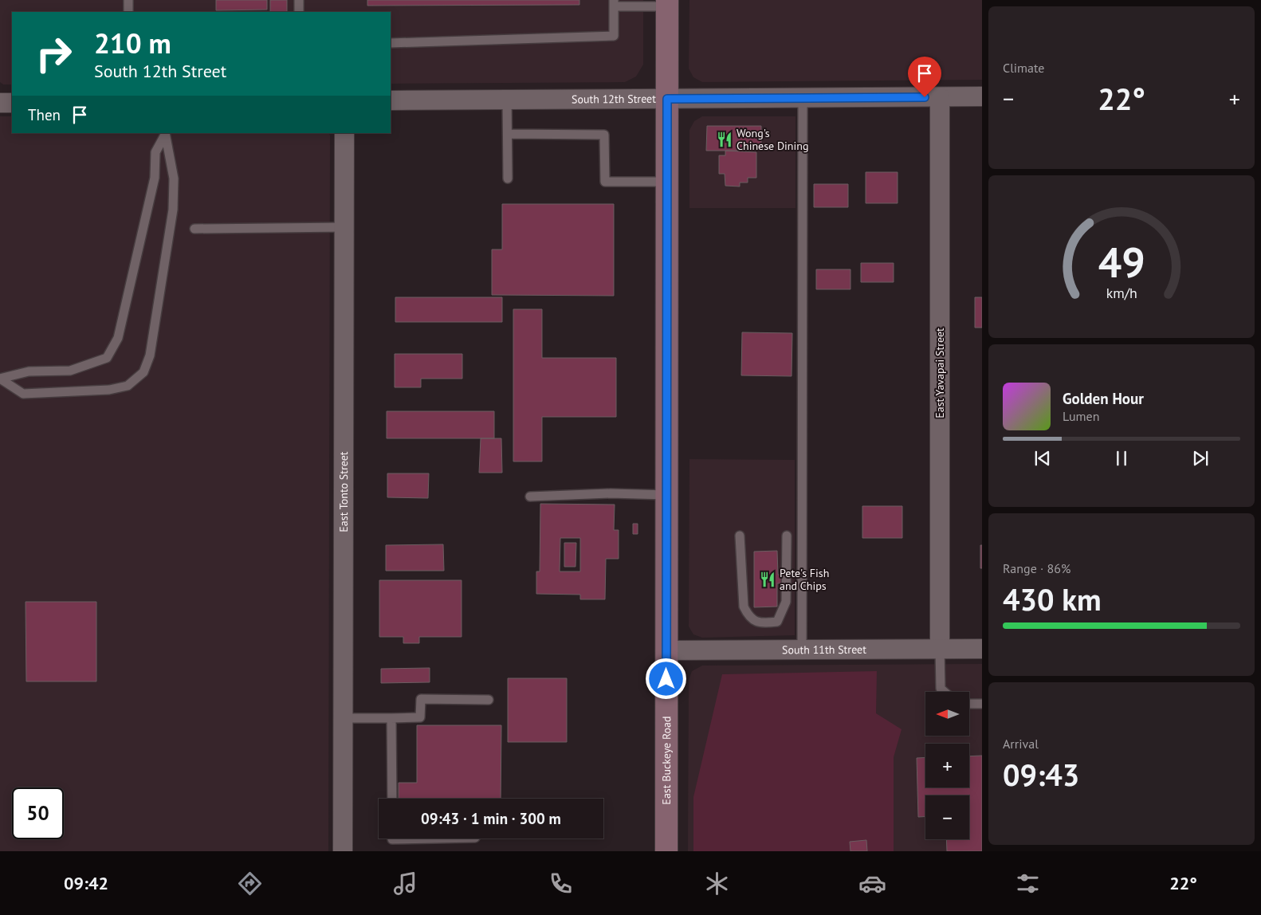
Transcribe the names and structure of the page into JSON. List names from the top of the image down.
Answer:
{
  "streets": {
    "main road": ["East Buckeye Road"],
    "street": [
      "South 12th Street",
      "East Yavapai Street",
      "East Tonto Street",
      "South 11th Street"
    ]
  },
  "crossings": [
    ["South 12th Street", "East Yavapai Street"],
    ["South 12th Street", "East Buckeye Road"],
    ["East Yavapai Street", "South 11th Street"],
    ["South 11th Street", "East Buckeye Road"]
  ],
  "places": {
    "restaurant": ["Wong's Chinese Dining", "Pete's Fish and Chips"]
  },
  "north": "left",
  "page": {
    "tile": [
      "Climate",
      ["Range · 86%", "430 km"],
      ["Arrival", "09:43"]
    ],
    "turn": ["210 m", "South 12th Street"],
    "heat": ["−", "22°", "+"],
    "then": "Then",
    "song": ["Golden Hour", "Lumen"],
    "map_buttons": ["+", "−"],
    "limit": "50",
    "trip": "09:43 · 1 min · 300 m",
    "tabs": ["09:42", "22°"],
    "gauge": ["49", "km/h"]
  }
}
